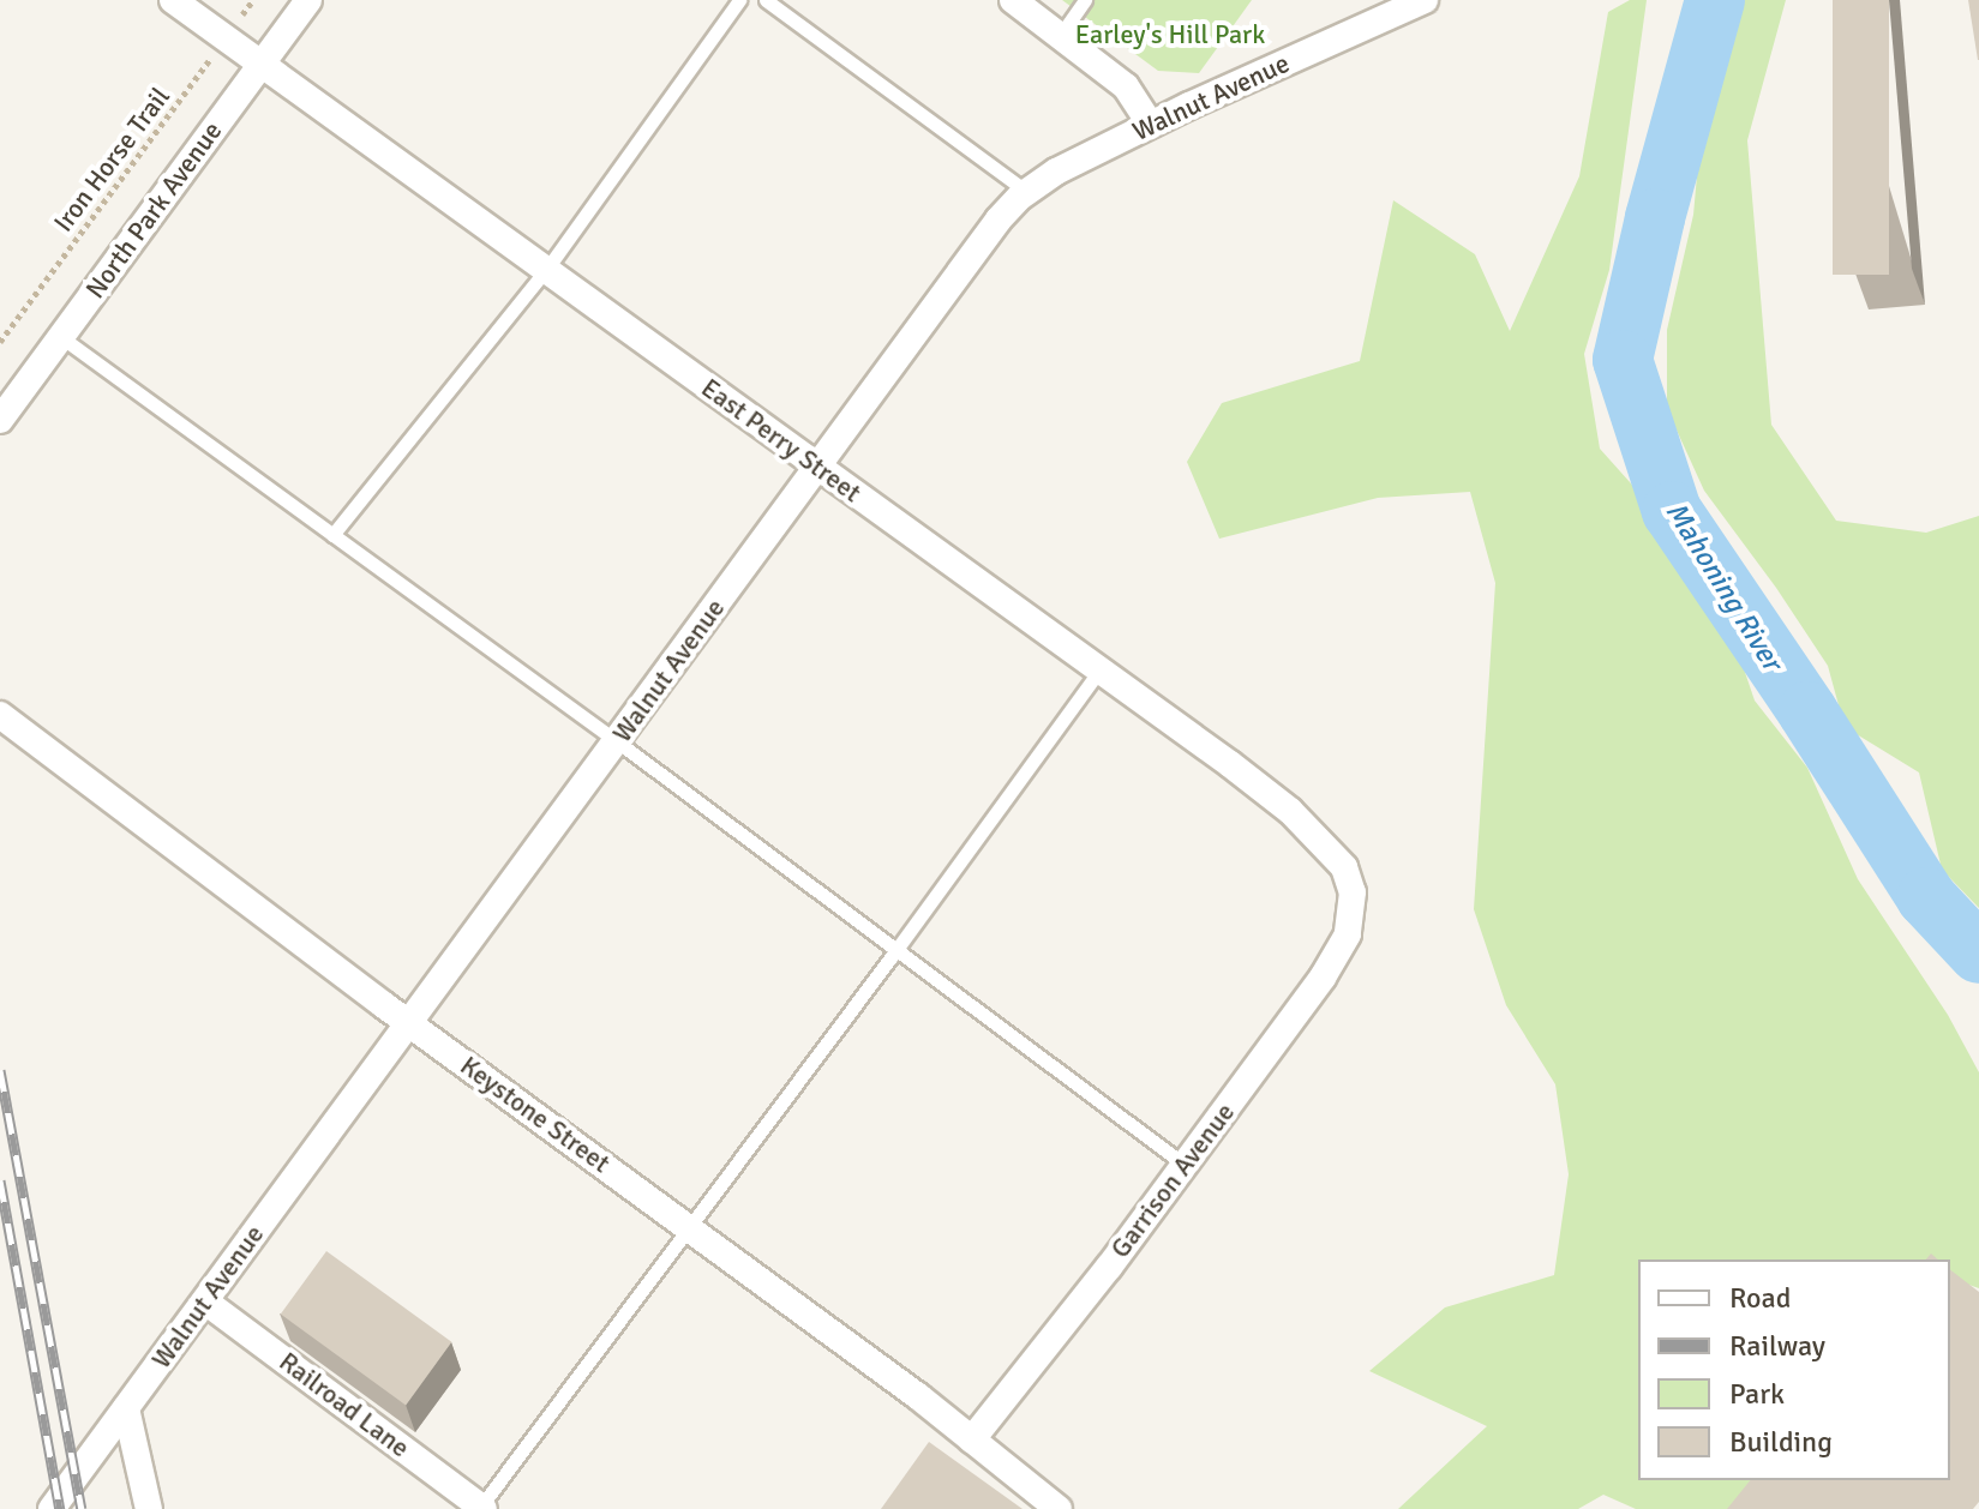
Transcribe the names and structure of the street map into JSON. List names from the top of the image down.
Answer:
{
  "streets": {
    "street": [
      "Walnut Avenue",
      "North Park Avenue",
      "East Perry Street",
      "Keystone Street",
      "Garrison Avenue",
      "Railroad Lane"
    ],
    "path": ["Iron Horse Trail"]
  },
  "crossings": [
    ["Walnut Avenue", "East Perry Street"],
    ["Walnut Avenue", "Keystone Street"],
    ["Walnut Avenue", "Railroad Lane"],
    ["Iron Horse Trail", "East Perry Street"],
    ["North Park Avenue", "East Perry Street"],
    ["East Perry Street", "Garrison Avenue"],
    ["Keystone Street", "Garrison Avenue"]
  ],
  "water": ["Mahoning River"],
  "parks": ["Earley's Hill Park"],
  "legend": [
    "Road",
    "Railway",
    "Park",
    "Building"
  ]
}
